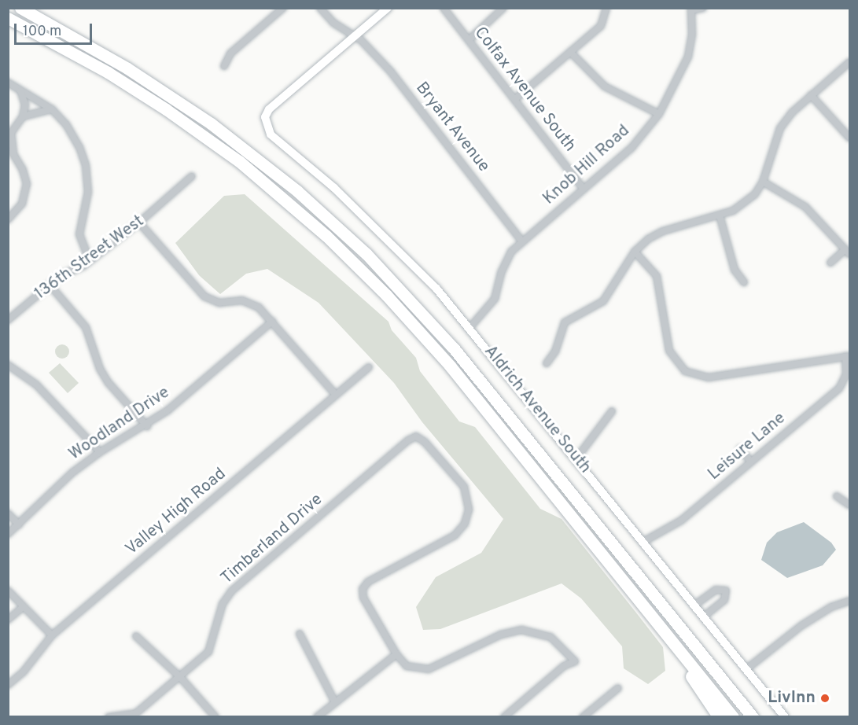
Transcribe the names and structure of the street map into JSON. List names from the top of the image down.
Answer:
{
  "streets": {
    "street": [
      "Colfax Avenue South",
      "Bryant Avenue",
      "Knob Hill Road",
      "136th Street West",
      "Aldrich Avenue South",
      "Woodland Drive",
      "Leisure Lane",
      "Valley High Road",
      "Timberland Drive"
    ]
  },
  "crossings": [
    ["Colfax Avenue South", "Knob Hill Road"],
    ["Bryant Avenue", "Knob Hill Road"],
    ["Bryant Avenue", "Aldrich Avenue South"],
    ["Knob Hill Road", "Aldrich Avenue South"],
    ["Aldrich Avenue South", "Leisure Lane"]
  ],
  "places": ["LivInn"],
  "scale_bar": "100 m"
}
